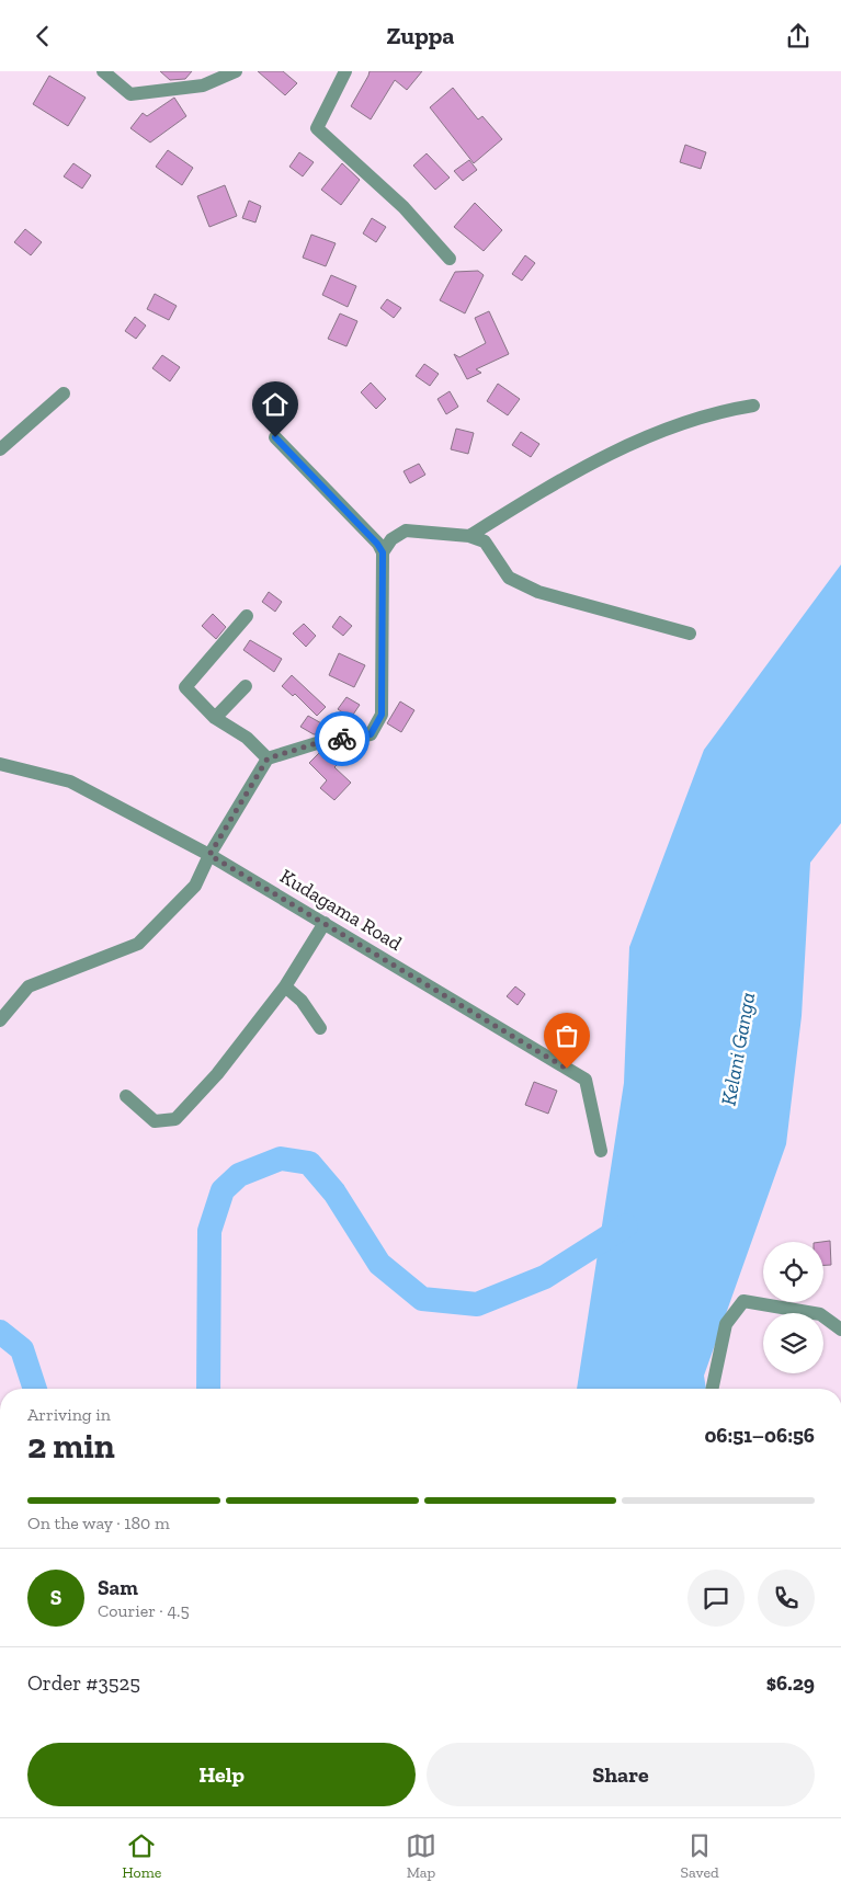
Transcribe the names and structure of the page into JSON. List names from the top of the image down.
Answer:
{
  "streets": {
    "street": ["Kudagama Road"]
  },
  "water": ["Kelani Ganga"],
  "page": {
    "header": "Zuppa",
    "heading": ["2 min", "Arriving in", "06:51–06:56"],
    "panel": [
      "Sam",
      "Courier · 4.5",
      "Order #3525",
      "$6.29"
    ],
    "bar": "On the way · 180 m",
    "round": "S",
    "buttons": ["Help", "Share"],
    "tabs": ["Home", "Map", "Saved"]
  }
}
